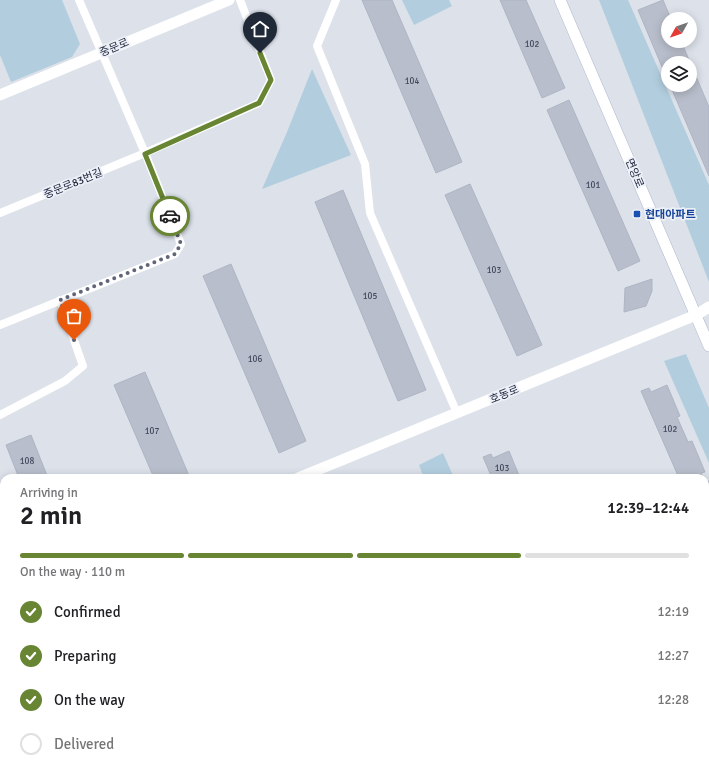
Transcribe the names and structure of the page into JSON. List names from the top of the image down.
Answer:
{
  "streets": {
    "street": ["중문로", "면앙로", "호동로"],
    "lane": ["중문로83번길"]
  },
  "crossings": [
    ["면앙로", "호동로"]
  ],
  "places": {
    "transit": ["현대아파트"]
  },
  "house_numbers": [
    "102",
    "104",
    "101",
    "103",
    "105",
    "106",
    "102",
    "107",
    "108",
    "103"
  ],
  "north": "bottom left",
  "page": {
    "heading": ["2 min", "Arriving in", "12:39–12:44"],
    "bar": "On the way · 110 m",
    "list": [
      ["Confirmed", "12:19"],
      ["Preparing", "12:27"],
      ["On the way", "12:28"],
      "Delivered"
    ]
  }
}
